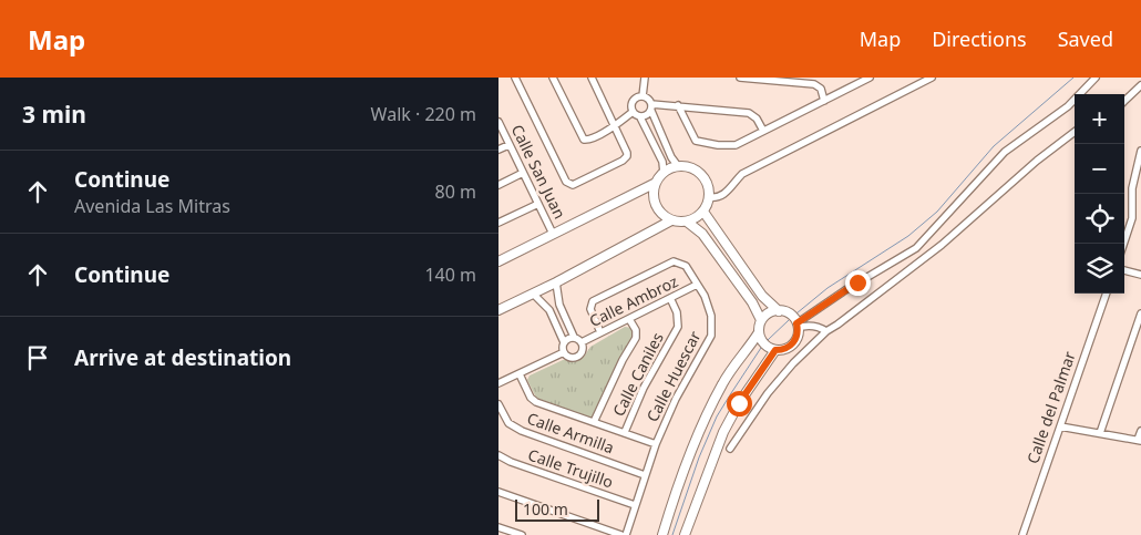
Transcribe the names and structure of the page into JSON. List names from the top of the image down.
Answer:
{
  "streets": {
    "street": [
      "Calle San Juan",
      "Calle Ambroz",
      "Calle Caniles",
      "Calle Huescar",
      "Calle del Palmar",
      "Calle Armilla",
      "Calle Trujillo"
    ]
  },
  "crossings": [
    ["Calle Ambroz", "Calle Caniles"],
    ["Calle Ambroz", "Calle Huescar"],
    ["Calle Huescar", "Calle Armilla"],
    ["Calle Huescar", "Calle Trujillo"]
  ],
  "scale_bar": "100 m",
  "page": {
    "header": "Map",
    "nav": ["Map", "Directions", "Saved"],
    "heading": ["3 min", "Walk · 220 m"],
    "map_buttons": ["+", "−"],
    "list": [
      ["Continue", "Avenida Las Mitras", "80 m"],
      ["Continue", "140 m"],
      "Arrive at destination"
    ],
    "scale": "100 m"
  }
}
